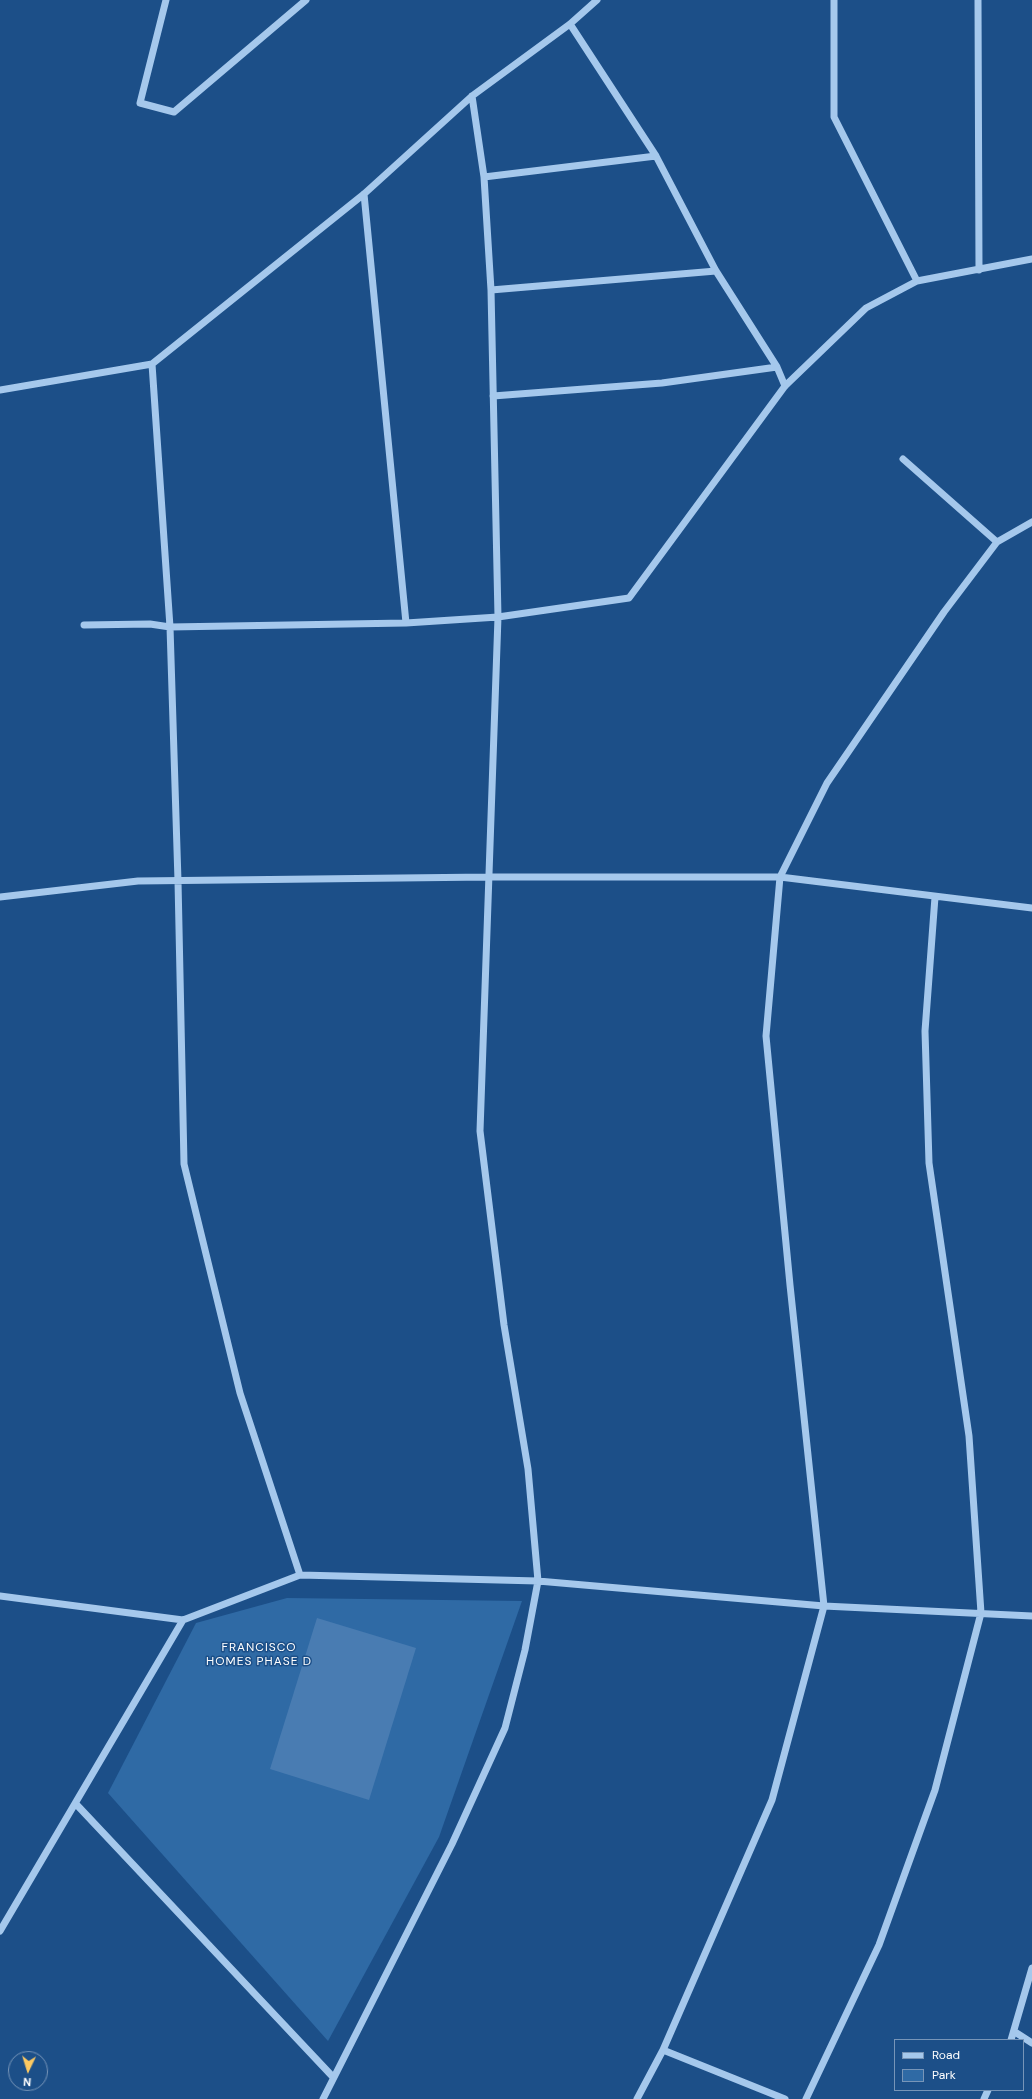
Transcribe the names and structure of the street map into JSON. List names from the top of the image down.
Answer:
{
  "districts": ["FRANCISCO HOMES PHASE D"],
  "legend": ["Road", "Park"],
  "north": "bottom"
}
